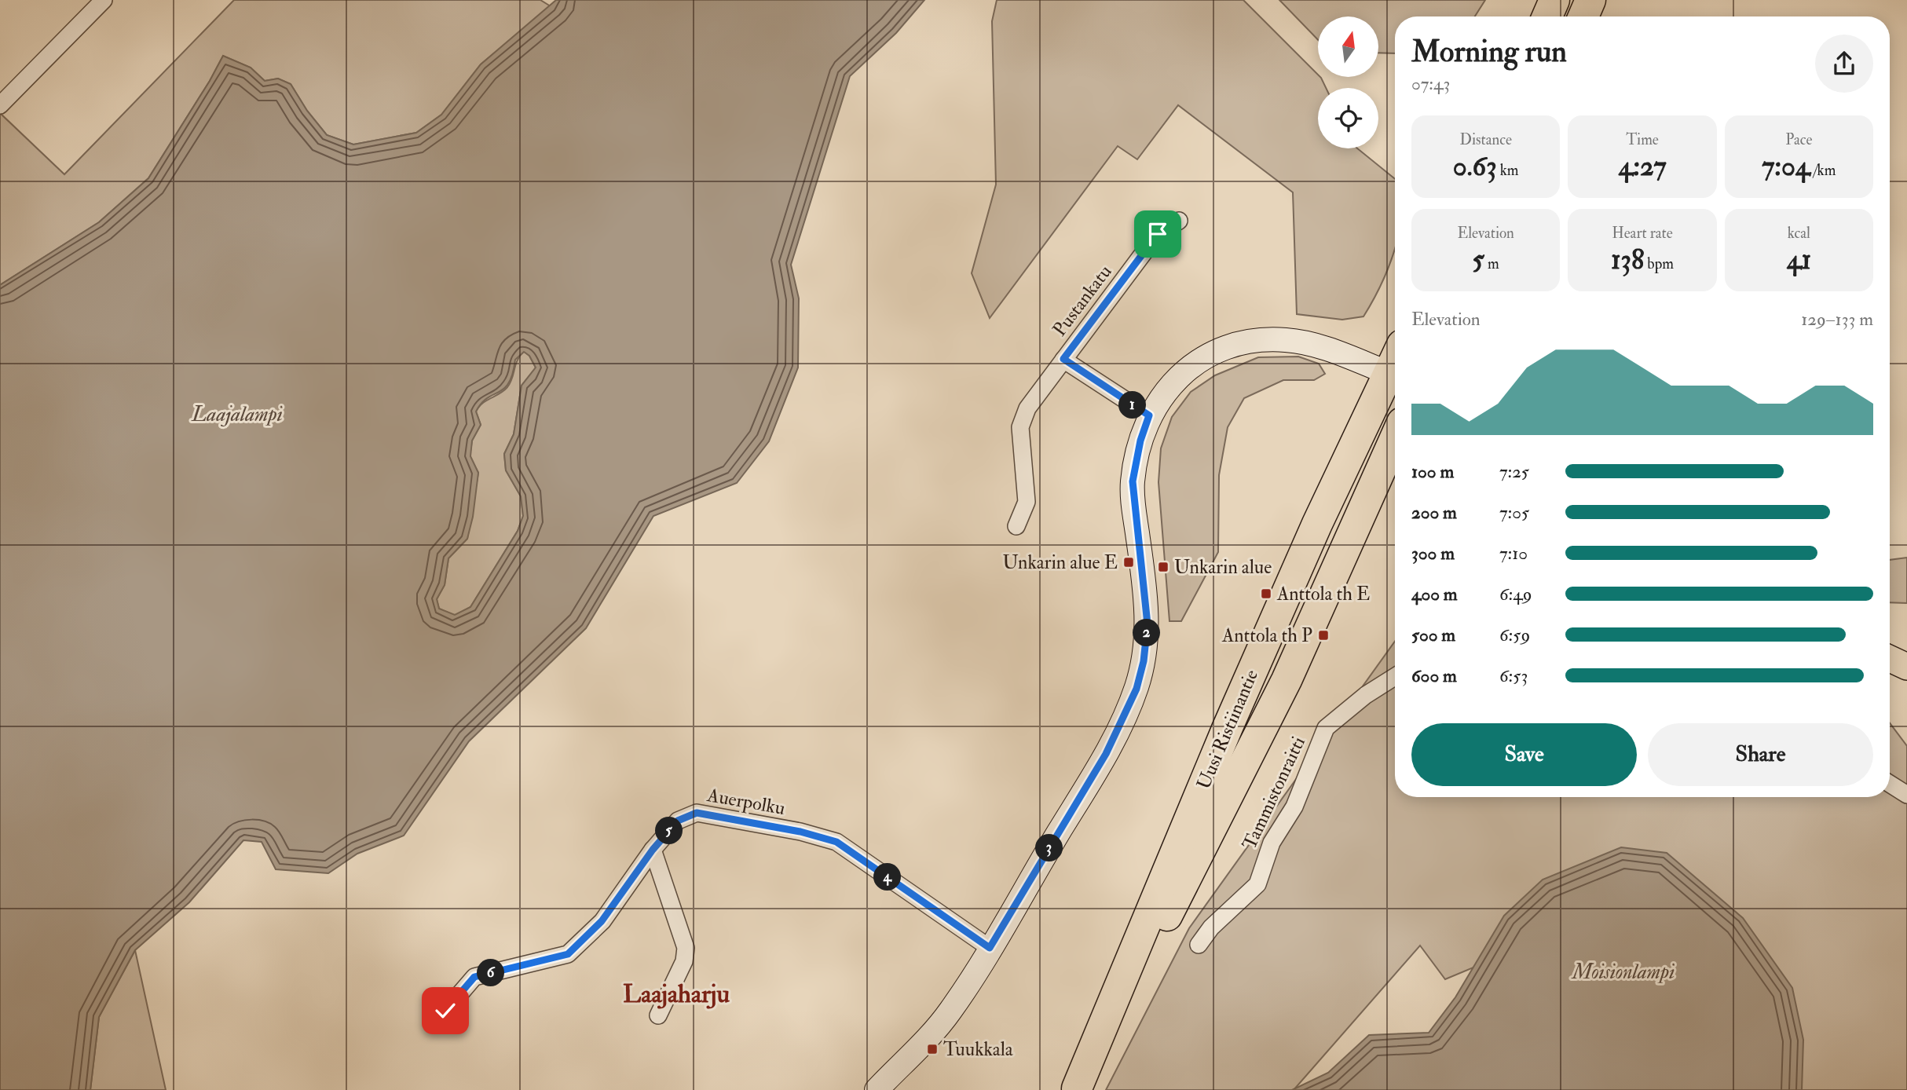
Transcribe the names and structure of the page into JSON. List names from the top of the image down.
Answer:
{
  "streets": {
    "highway": ["Uusi Ristiinantie"],
    "street": ["Pustankatu", "Tammistonraitti", "Auerpolku"]
  },
  "districts": ["Laajaharju"],
  "water": ["Laajalampi", "Moisionlampi"],
  "places": {
    "transit": [
      "Unkarin alue E",
      "Unkarin alue",
      "Anttola th E",
      "Anttola th P",
      "Tuukkala"
    ]
  },
  "north": "top",
  "page": {
    "heading": ["Morning run", "07:43"],
    "stats": [
      ["Distance", "0.63 km"],
      ["Time", "4:27"],
      ["Pace", "7:04 /km"],
      ["Elevation", "5 m"],
      ["Heart rate", "138 bpm"],
      ["kcal", "41"]
    ],
    "chart": ["Elevation", "129–133 m"],
    "pins": [
      "1",
      "2",
      "5",
      "3",
      "4",
      "6"
    ],
    "list": [
      {
        "name": "100 m",
        "note": "7:25"
      },
      {
        "name": "200 m",
        "note": "7:05"
      },
      {
        "name": "300 m",
        "note": "7:10"
      },
      {
        "name": "400 m",
        "note": "6:49"
      },
      {
        "name": "500 m",
        "note": "6:59"
      },
      {
        "name": "600 m",
        "note": "6:53"
      }
    ],
    "buttons": ["Save", "Share"]
  }
}
